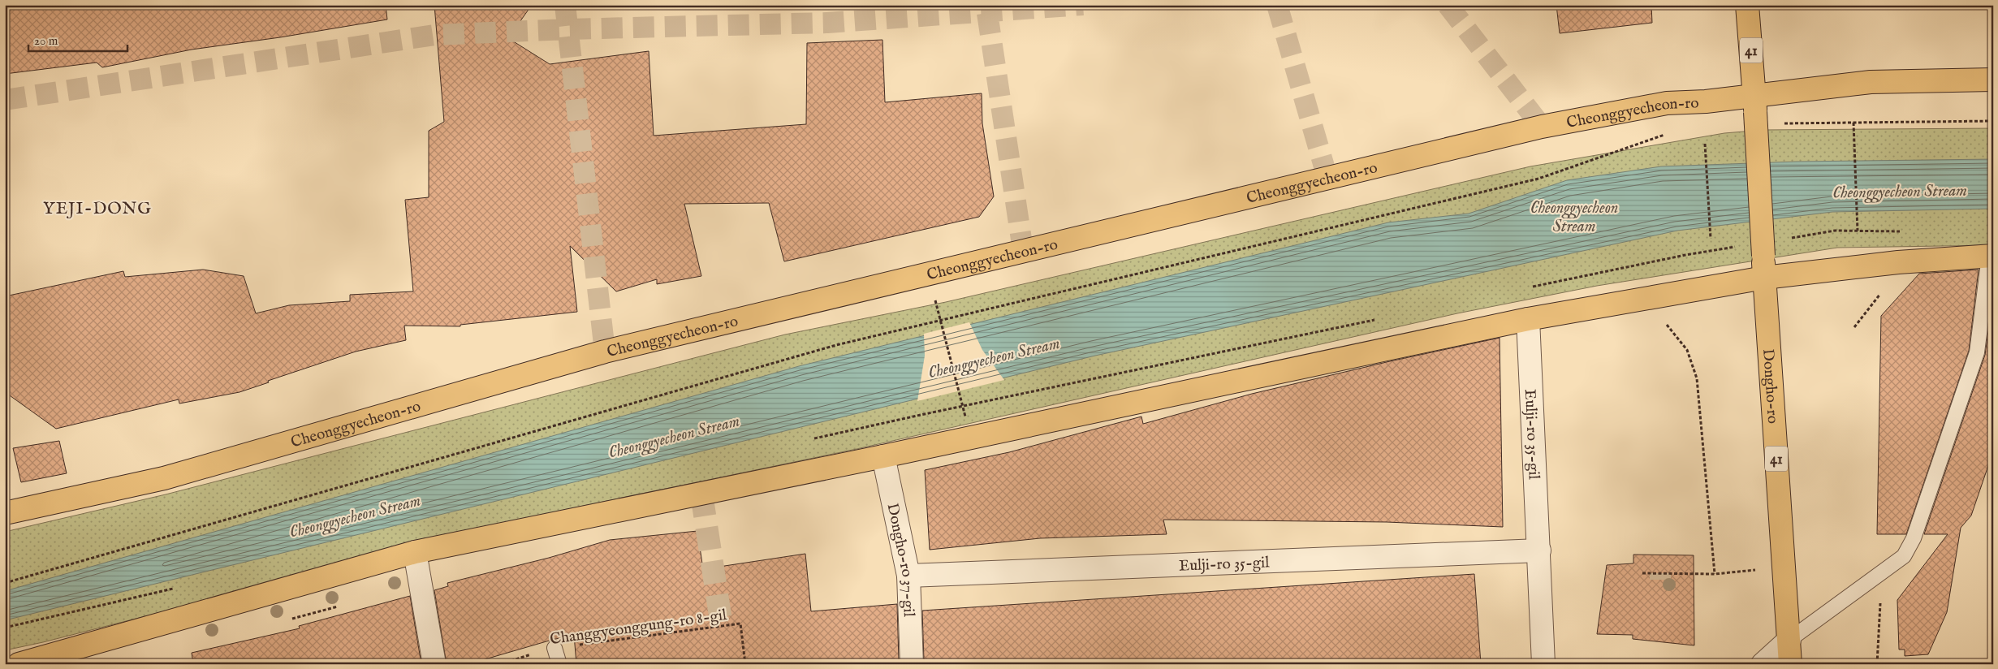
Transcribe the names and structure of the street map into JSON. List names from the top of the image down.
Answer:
{
  "streets": {
    "main road": ["41", "Cheonggyecheon-ro", "Dongho-ro"],
    "street": ["Eulji-ro 35-gil", "Dongho-ro 37-gil"],
    "path": ["Changgyeonggung-ro 8-gil"]
  },
  "crossings": [
    ["41", "Cheonggyecheon-ro"],
    ["41", "Dongho-ro"],
    ["Cheonggyecheon-ro", "Dongho-ro"],
    ["Eulji-ro 35-gil", "Dongho-ro 37-gil"]
  ],
  "districts": ["YEJI-DONG"],
  "water": ["Cheonggyecheon Stream"],
  "scale_bar": "20 m"
}
